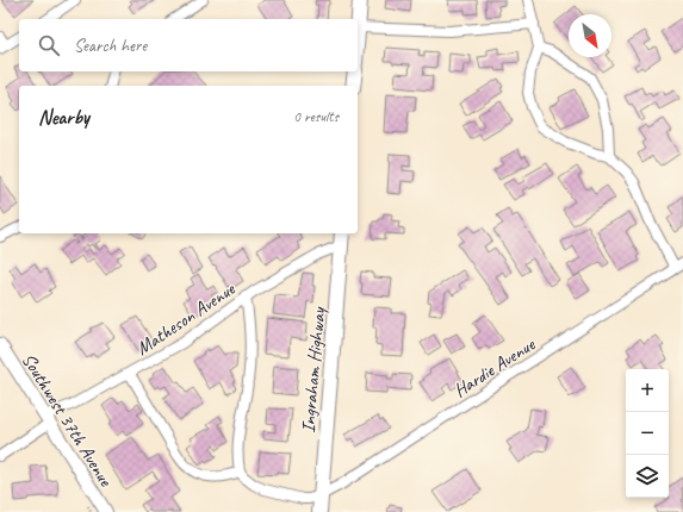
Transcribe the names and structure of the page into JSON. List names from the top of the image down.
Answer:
{
  "streets": {
    "main road": ["Ingraham Highway"],
    "street": ["Matheson Avenue", "Hardie Avenue", "Southwest 37th Avenue"]
  },
  "crossings": [
    ["Matheson Avenue", "Ingraham Highway"],
    ["Matheson Avenue", "Southwest 37th Avenue"],
    ["Hardie Avenue", "Ingraham Highway"]
  ],
  "north": "bottom right",
  "page": {
    "search": "Search here",
    "heading": ["Nearby", "0 results"],
    "map_buttons": ["+", "−"]
  }
}
